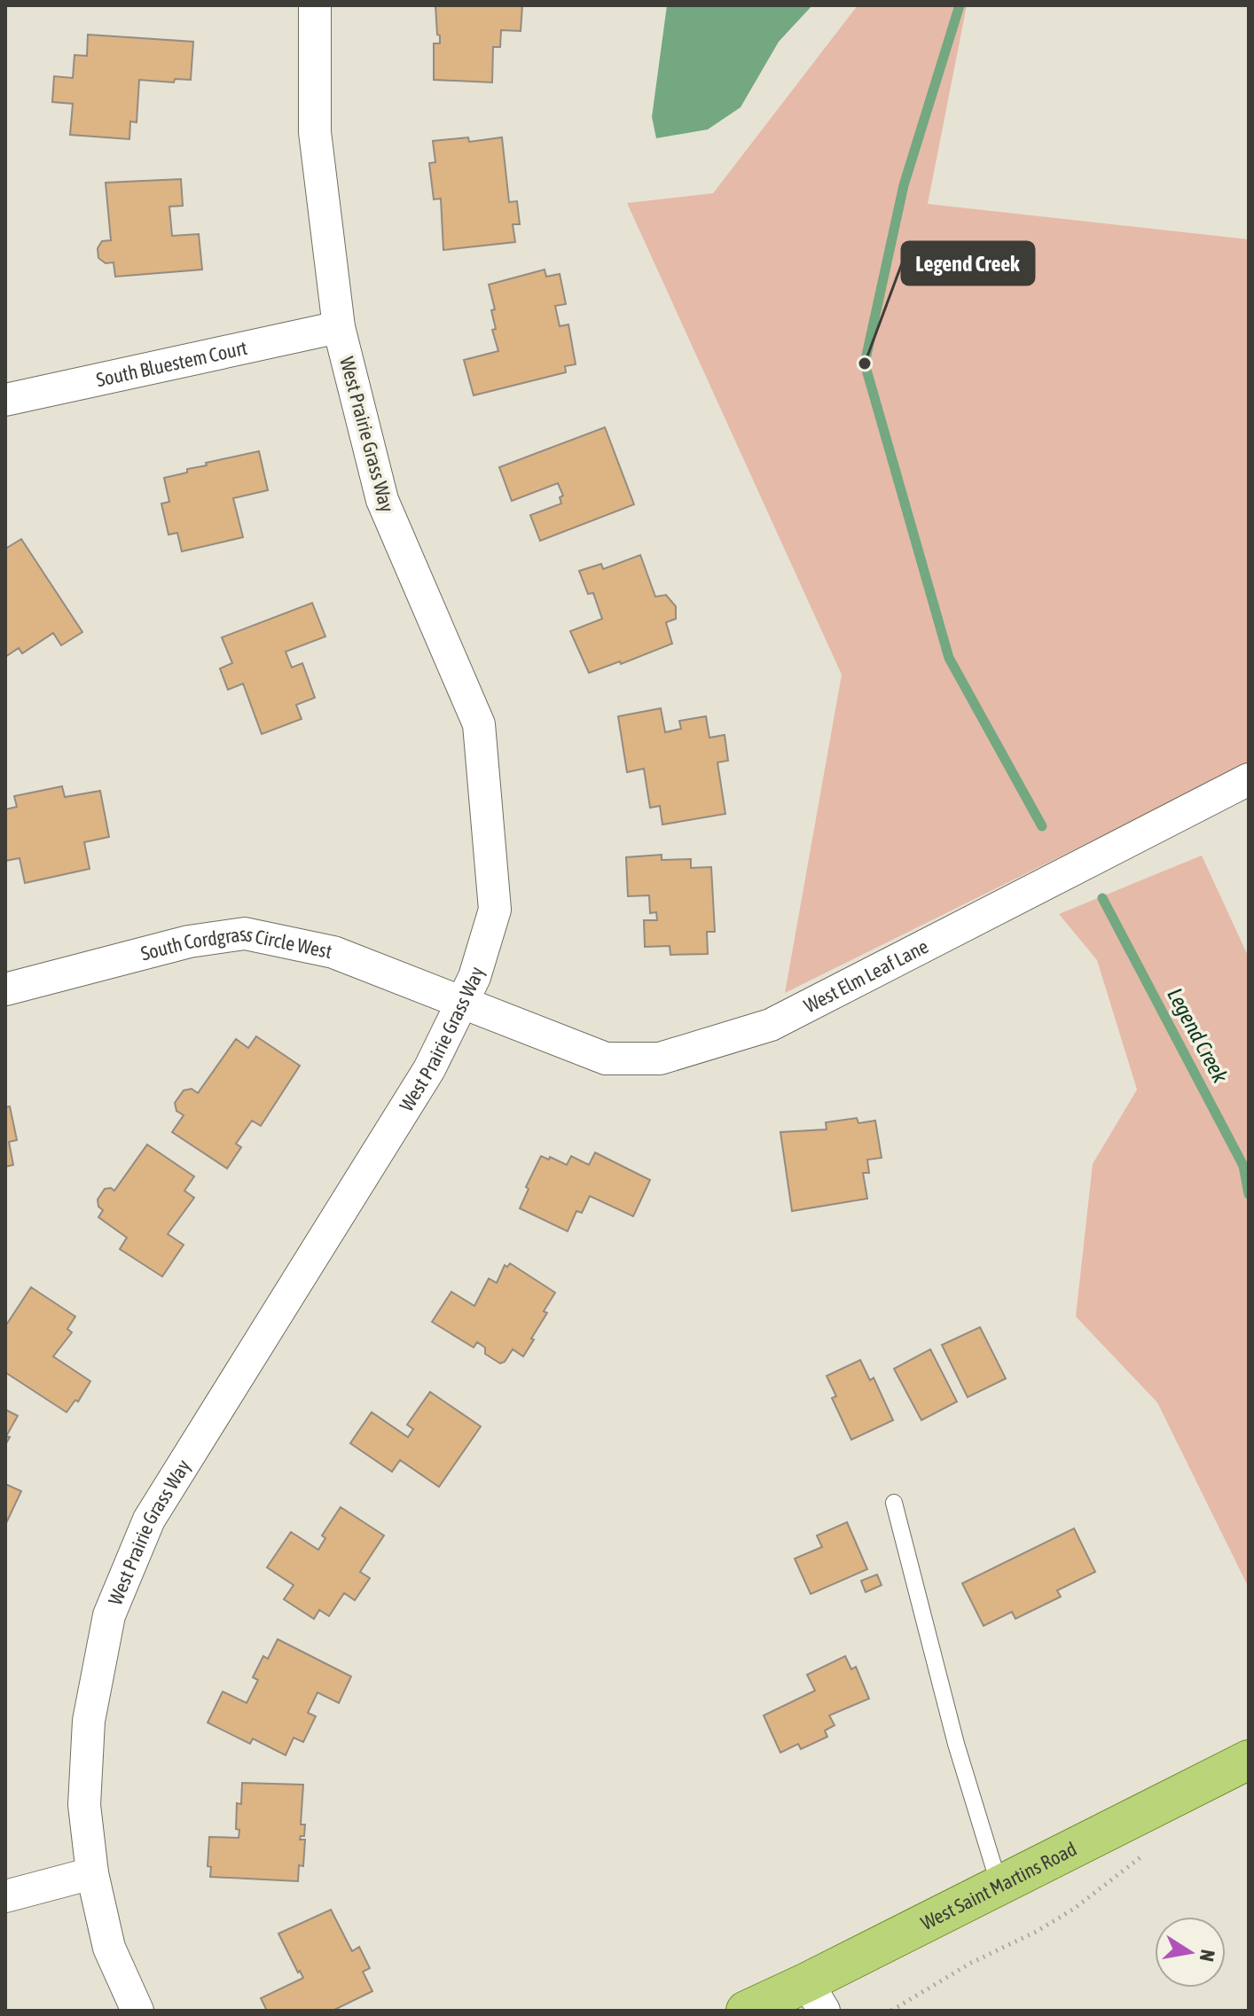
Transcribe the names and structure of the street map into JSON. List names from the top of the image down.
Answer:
{
  "streets": {
    "main road": ["West Saint Martins Road"],
    "street": [
      "South Bluestem Court",
      "West Prairie Grass Way",
      "South Cordgrass Circle West",
      "West Elm Leaf Lane"
    ]
  },
  "crossings": [
    ["South Bluestem Court", "West Prairie Grass Way"],
    ["West Prairie Grass Way", "South Cordgrass Circle West"],
    ["West Prairie Grass Way", "West Elm Leaf Lane"],
    ["South Cordgrass Circle West", "West Elm Leaf Lane"]
  ],
  "water": ["Legend Creek"],
  "places": ["Legend Creek"],
  "north": "right"
}
